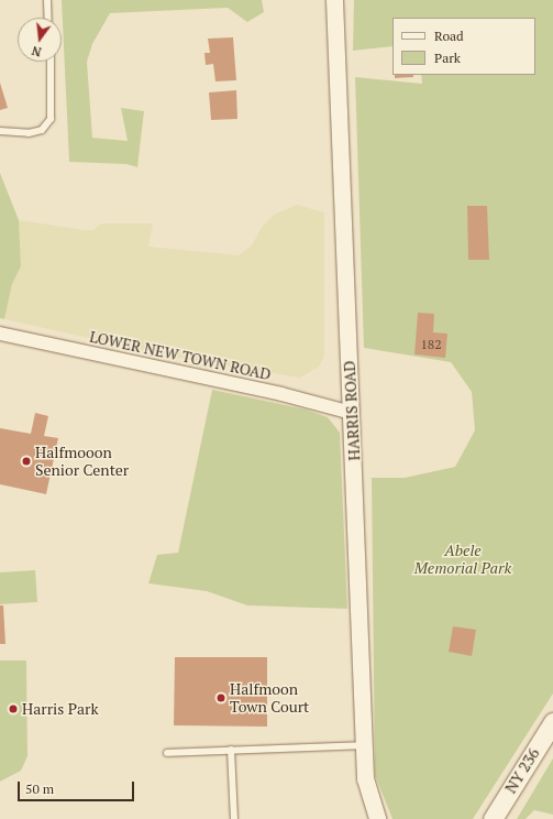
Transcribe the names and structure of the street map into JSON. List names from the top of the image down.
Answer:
{
  "streets": {
    "main road": ["NY 236"],
    "street": ["LOWER NEW TOWN ROAD", "HARRIS ROAD"]
  },
  "crossings": [
    ["LOWER NEW TOWN ROAD", "HARRIS ROAD"]
  ],
  "parks": ["Abele Memorial Park"],
  "places": ["Halfmooon Senior Center", "Halfmoon Town Court", "Harris Park"],
  "house_numbers": ["182"],
  "legend": ["Road", "Park"],
  "scale_bar": "50 m",
  "north": "bottom"
}
